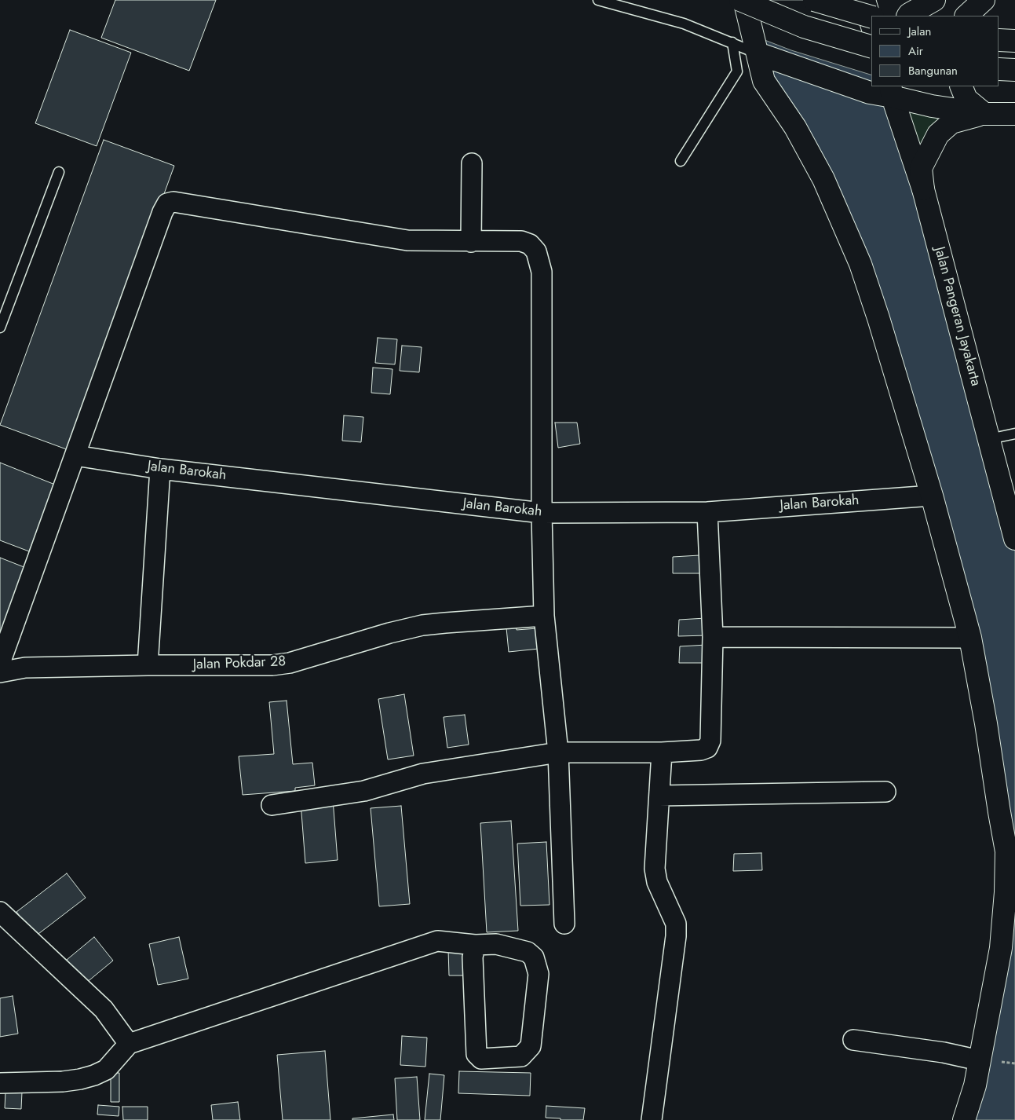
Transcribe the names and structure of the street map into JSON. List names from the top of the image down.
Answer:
{
  "streets": {
    "street": ["Jalan Pangeran Jayakarta", "Jalan Barokah", "Jalan Pokdar 28"]
  },
  "legend": ["Jalan", "Air", "Bangunan"]
}
